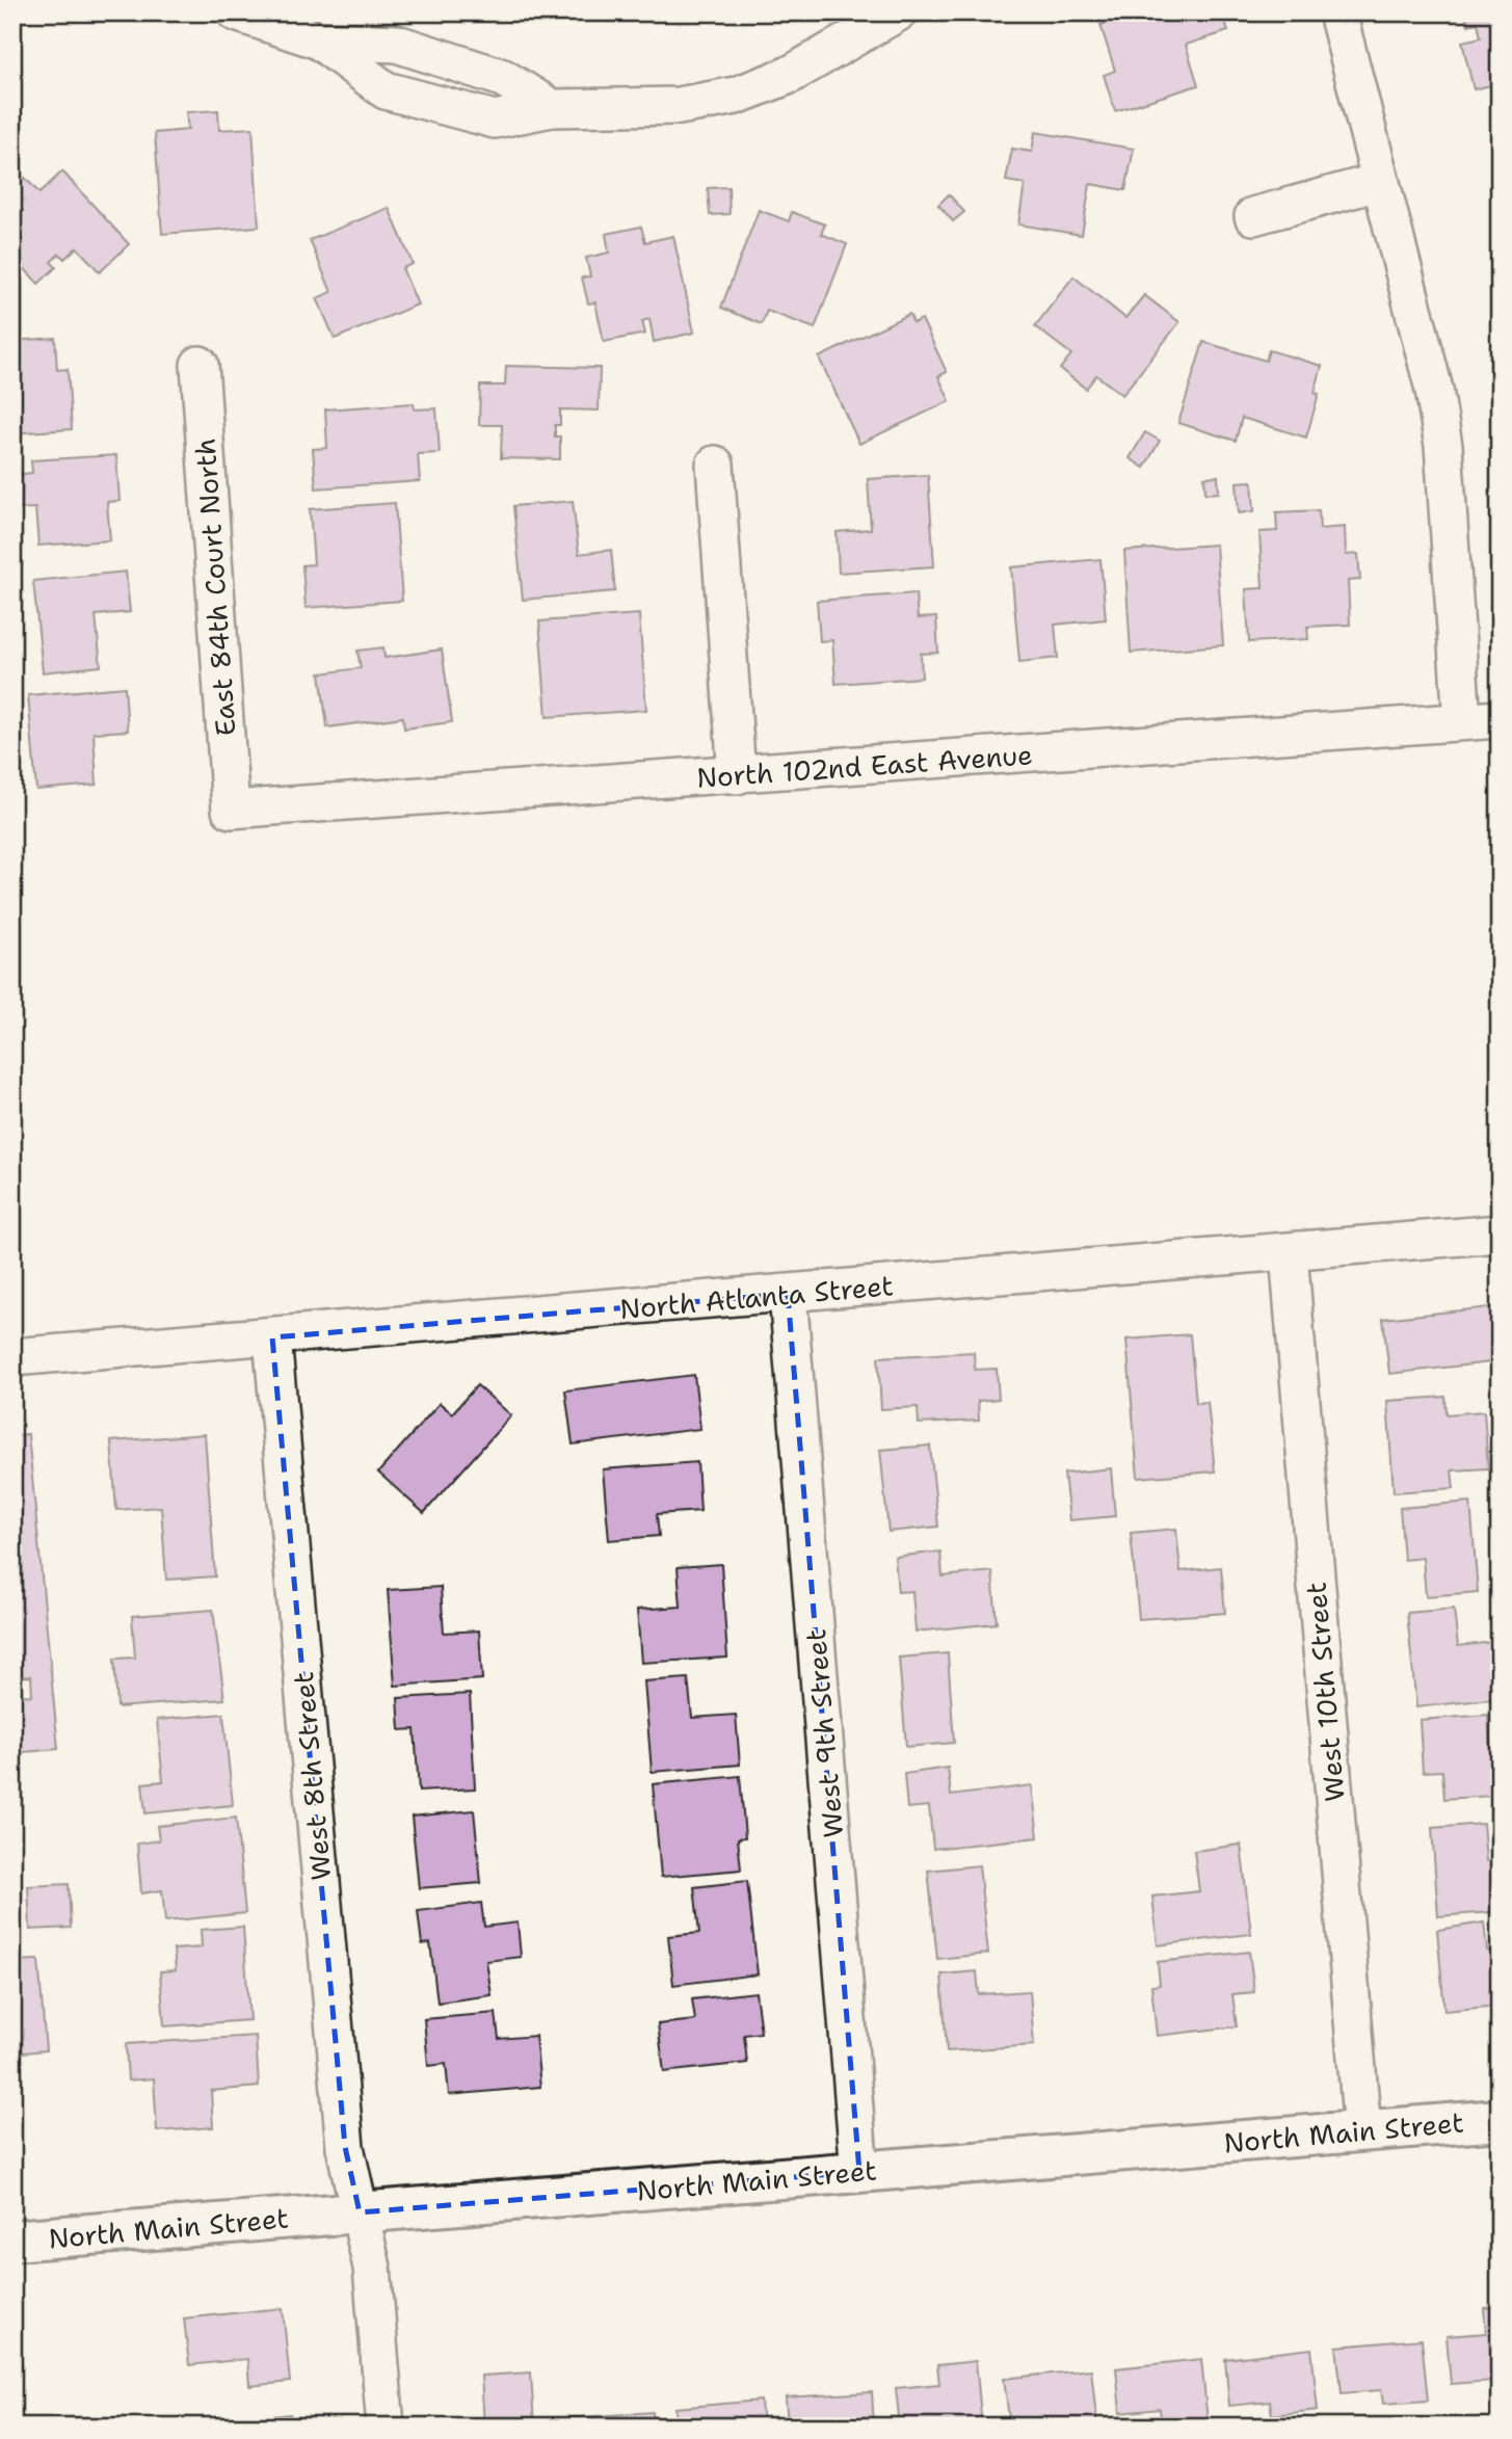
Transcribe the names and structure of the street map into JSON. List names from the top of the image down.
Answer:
{
  "streets": {
    "main road": ["North Main Street"],
    "street": [
      "East 84th Court North",
      "North 102nd East Avenue",
      "North Atlanta Street",
      "West 10th Street",
      "West 9th Street",
      "West 8th Street"
    ]
  },
  "crossings": [
    ["East 84th Court North", "North 102nd East Avenue"],
    ["North Atlanta Street", "West 10th Street"],
    ["North Atlanta Street", "West 9th Street"],
    ["North Atlanta Street", "West 8th Street"],
    ["West 10th Street", "North Main Street"],
    ["West 9th Street", "North Main Street"],
    ["West 8th Street", "North Main Street"]
  ]
}
